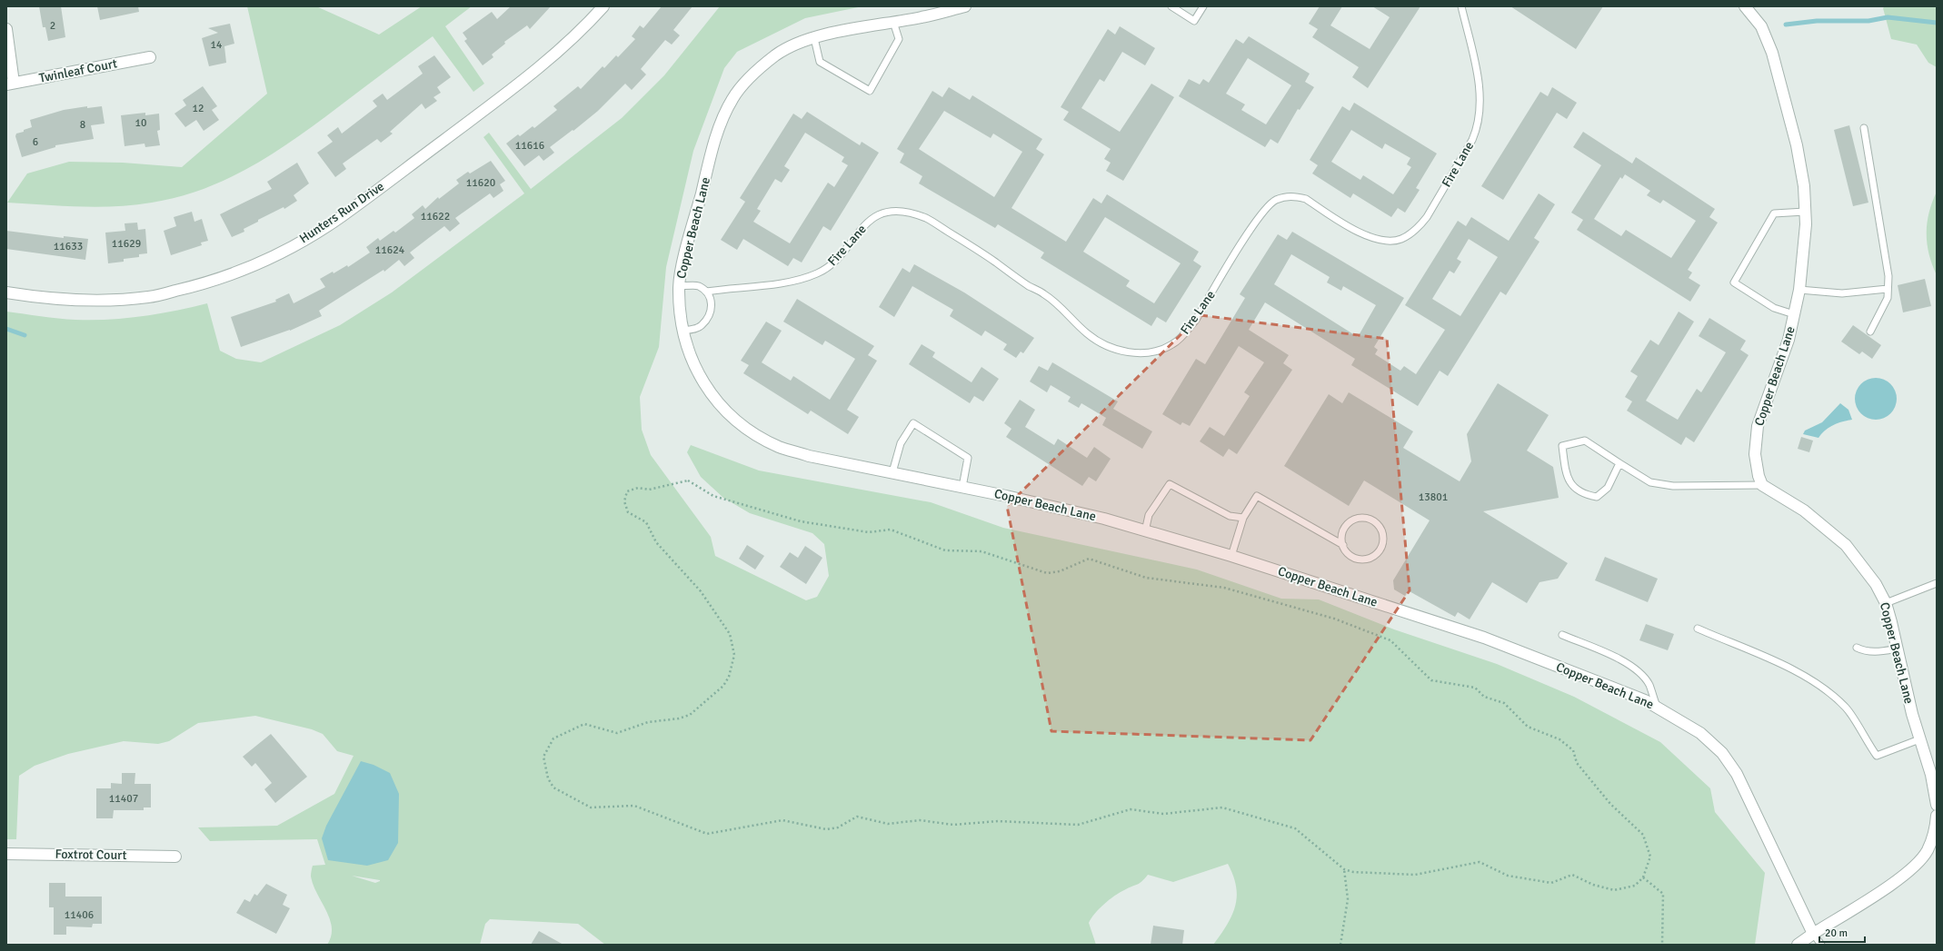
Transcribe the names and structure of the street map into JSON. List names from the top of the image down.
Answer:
{
  "streets": {
    "street": [
      "Twinleaf Court",
      "Hunters Run Drive",
      "Copper Beach Lane",
      "Foxtrot Court"
    ],
    "lane": ["Fire Lane"]
  },
  "house_numbers": [
    "2",
    "14",
    "12",
    "10",
    "8",
    "6",
    "11616",
    "11620",
    "11622",
    "11629",
    "11633",
    "11624",
    "13801",
    "11407",
    "11406"
  ],
  "scale_bar": "20 m"
}
